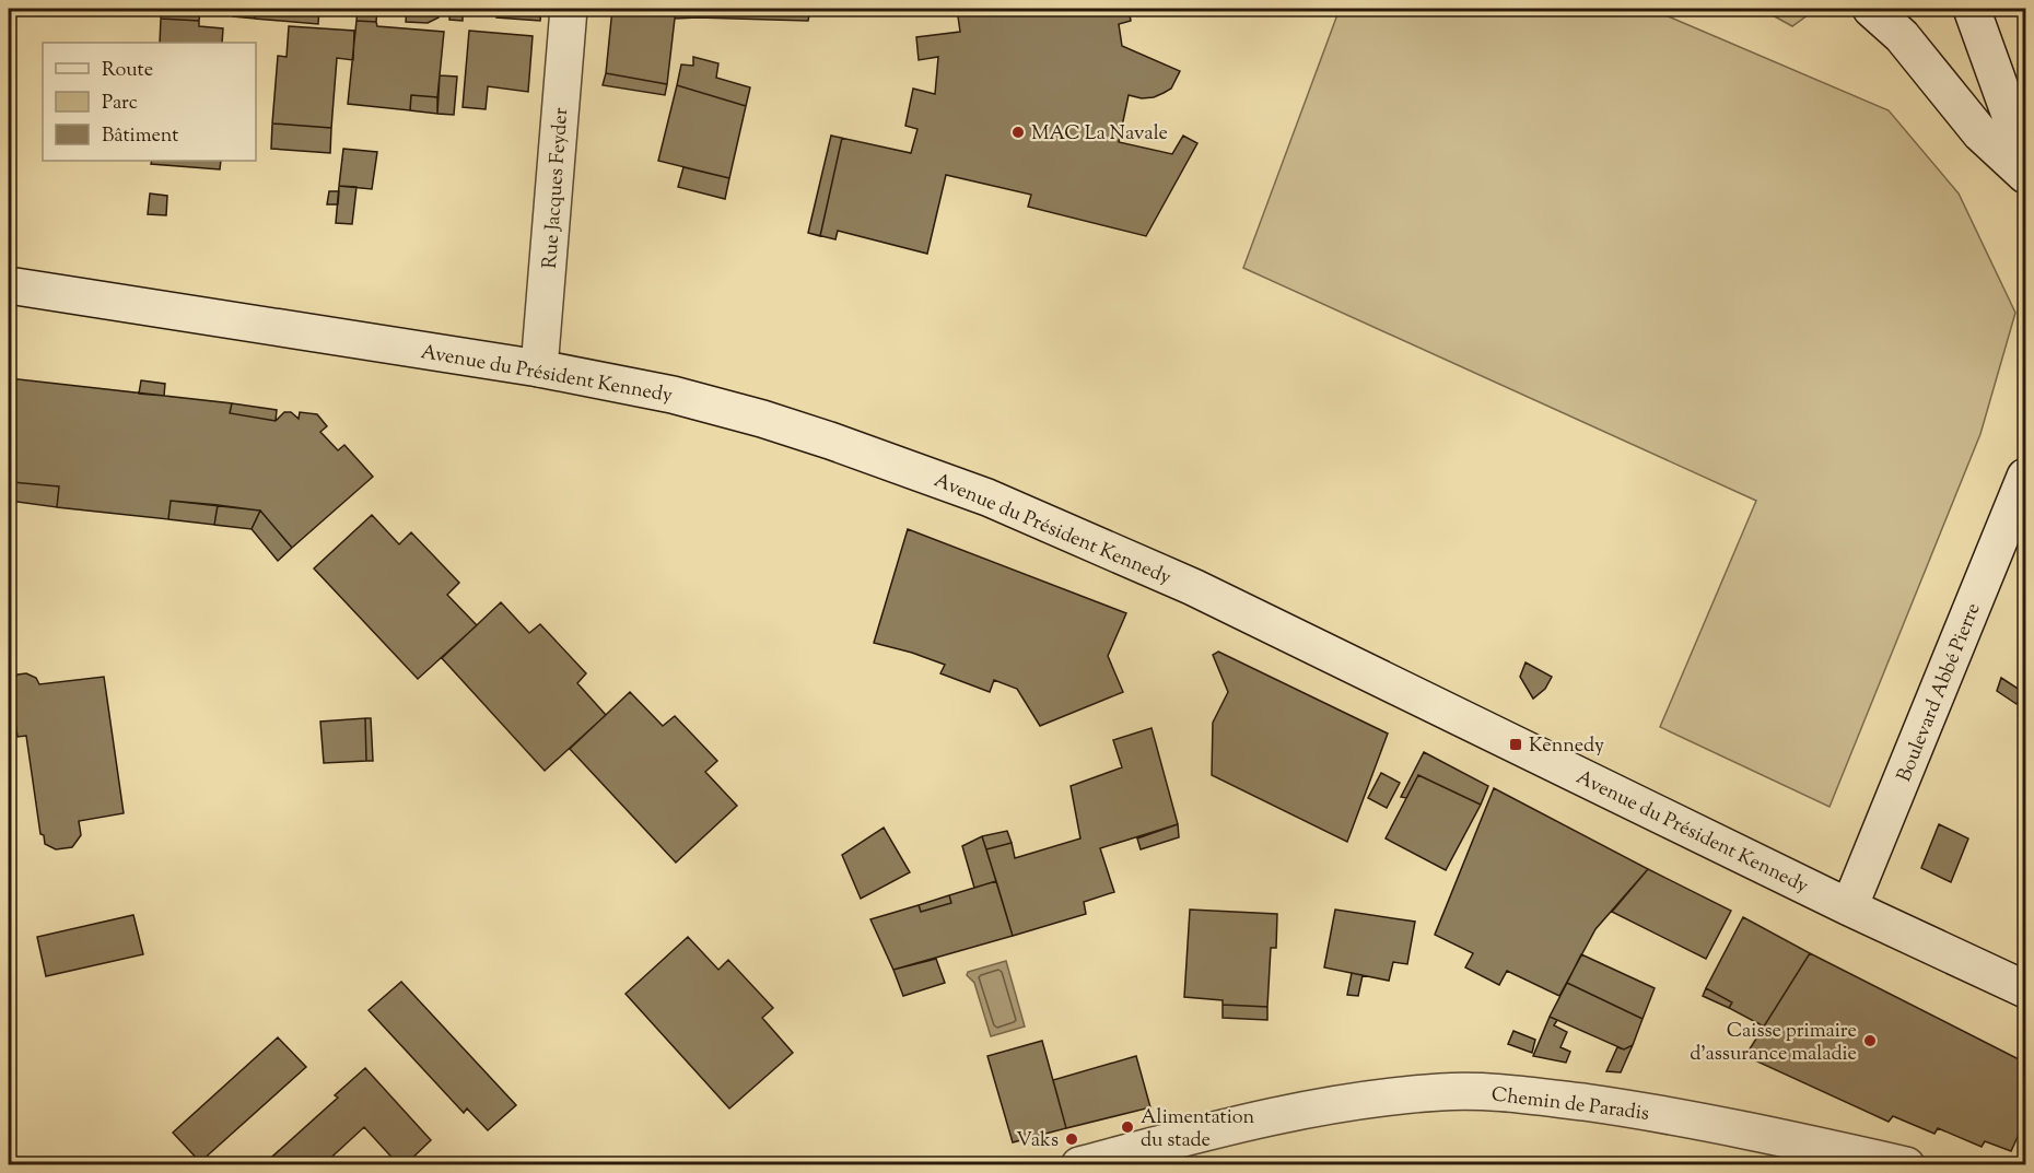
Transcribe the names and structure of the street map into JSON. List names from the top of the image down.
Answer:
{
  "streets": {
    "main road": [
      "Rue Jacques Feyder",
      "Avenue du Président Kennedy",
      "Boulevard Abbé Pierre",
      "Chemin de Paradis"
    ]
  },
  "crossings": [
    ["Rue Jacques Feyder", "Avenue du Président Kennedy"],
    ["Avenue du Président Kennedy", "Boulevard Abbé Pierre"]
  ],
  "places": {
    "other": [
      "MAC La Navale",
      "Caisse primaire d'assurance maladie",
      "Alimentation du stade",
      "Vaks"
    ],
    "transit": ["Kennedy"]
  },
  "legend": ["Route", "Parc", "Bâtiment"]
}
